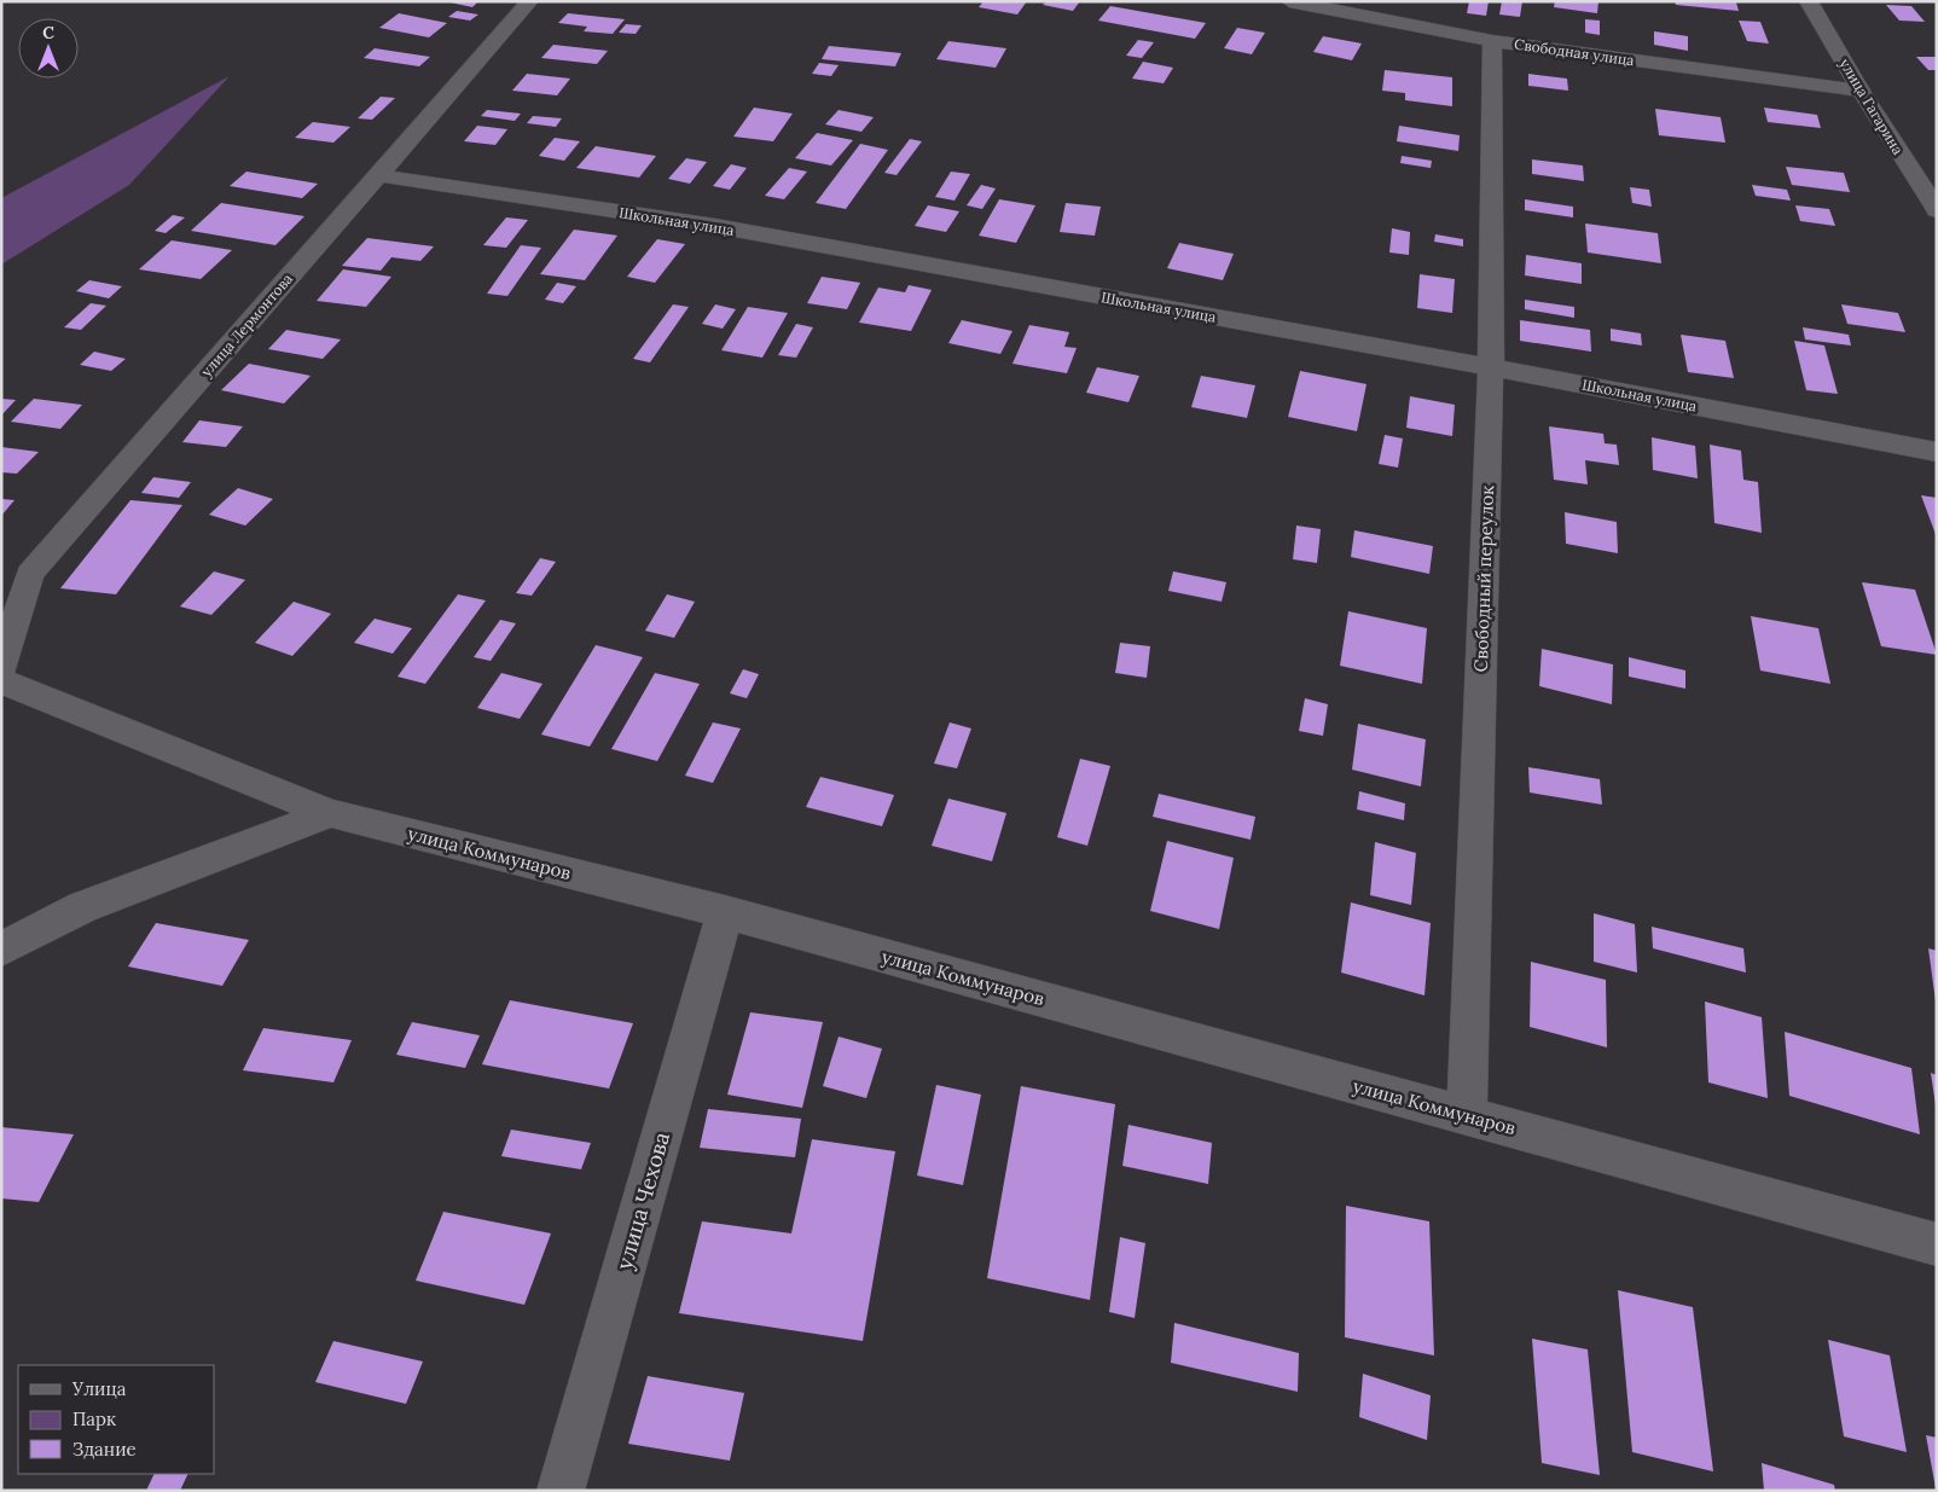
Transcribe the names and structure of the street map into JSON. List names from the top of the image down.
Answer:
{
  "streets": {
    "street": [
      "Свободная улица",
      "улица Гагарина",
      "Школьная улица",
      "улица Лермонтова",
      "Свободный переулок",
      "улица Коммунаров",
      "улица Чехова"
    ]
  },
  "crossings": [
    ["Свободная улица", "улица Гагарина"],
    ["Свободная улица", "Свободный переулок"],
    ["Школьная улица", "улица Лермонтова"],
    ["Школьная улица", "Свободный переулок"],
    ["Свободный переулок", "улица Коммунаров"],
    ["улица Коммунаров", "улица Чехова"]
  ],
  "legend": ["Улица", "Парк", "Здание"],
  "north": "top"
}
